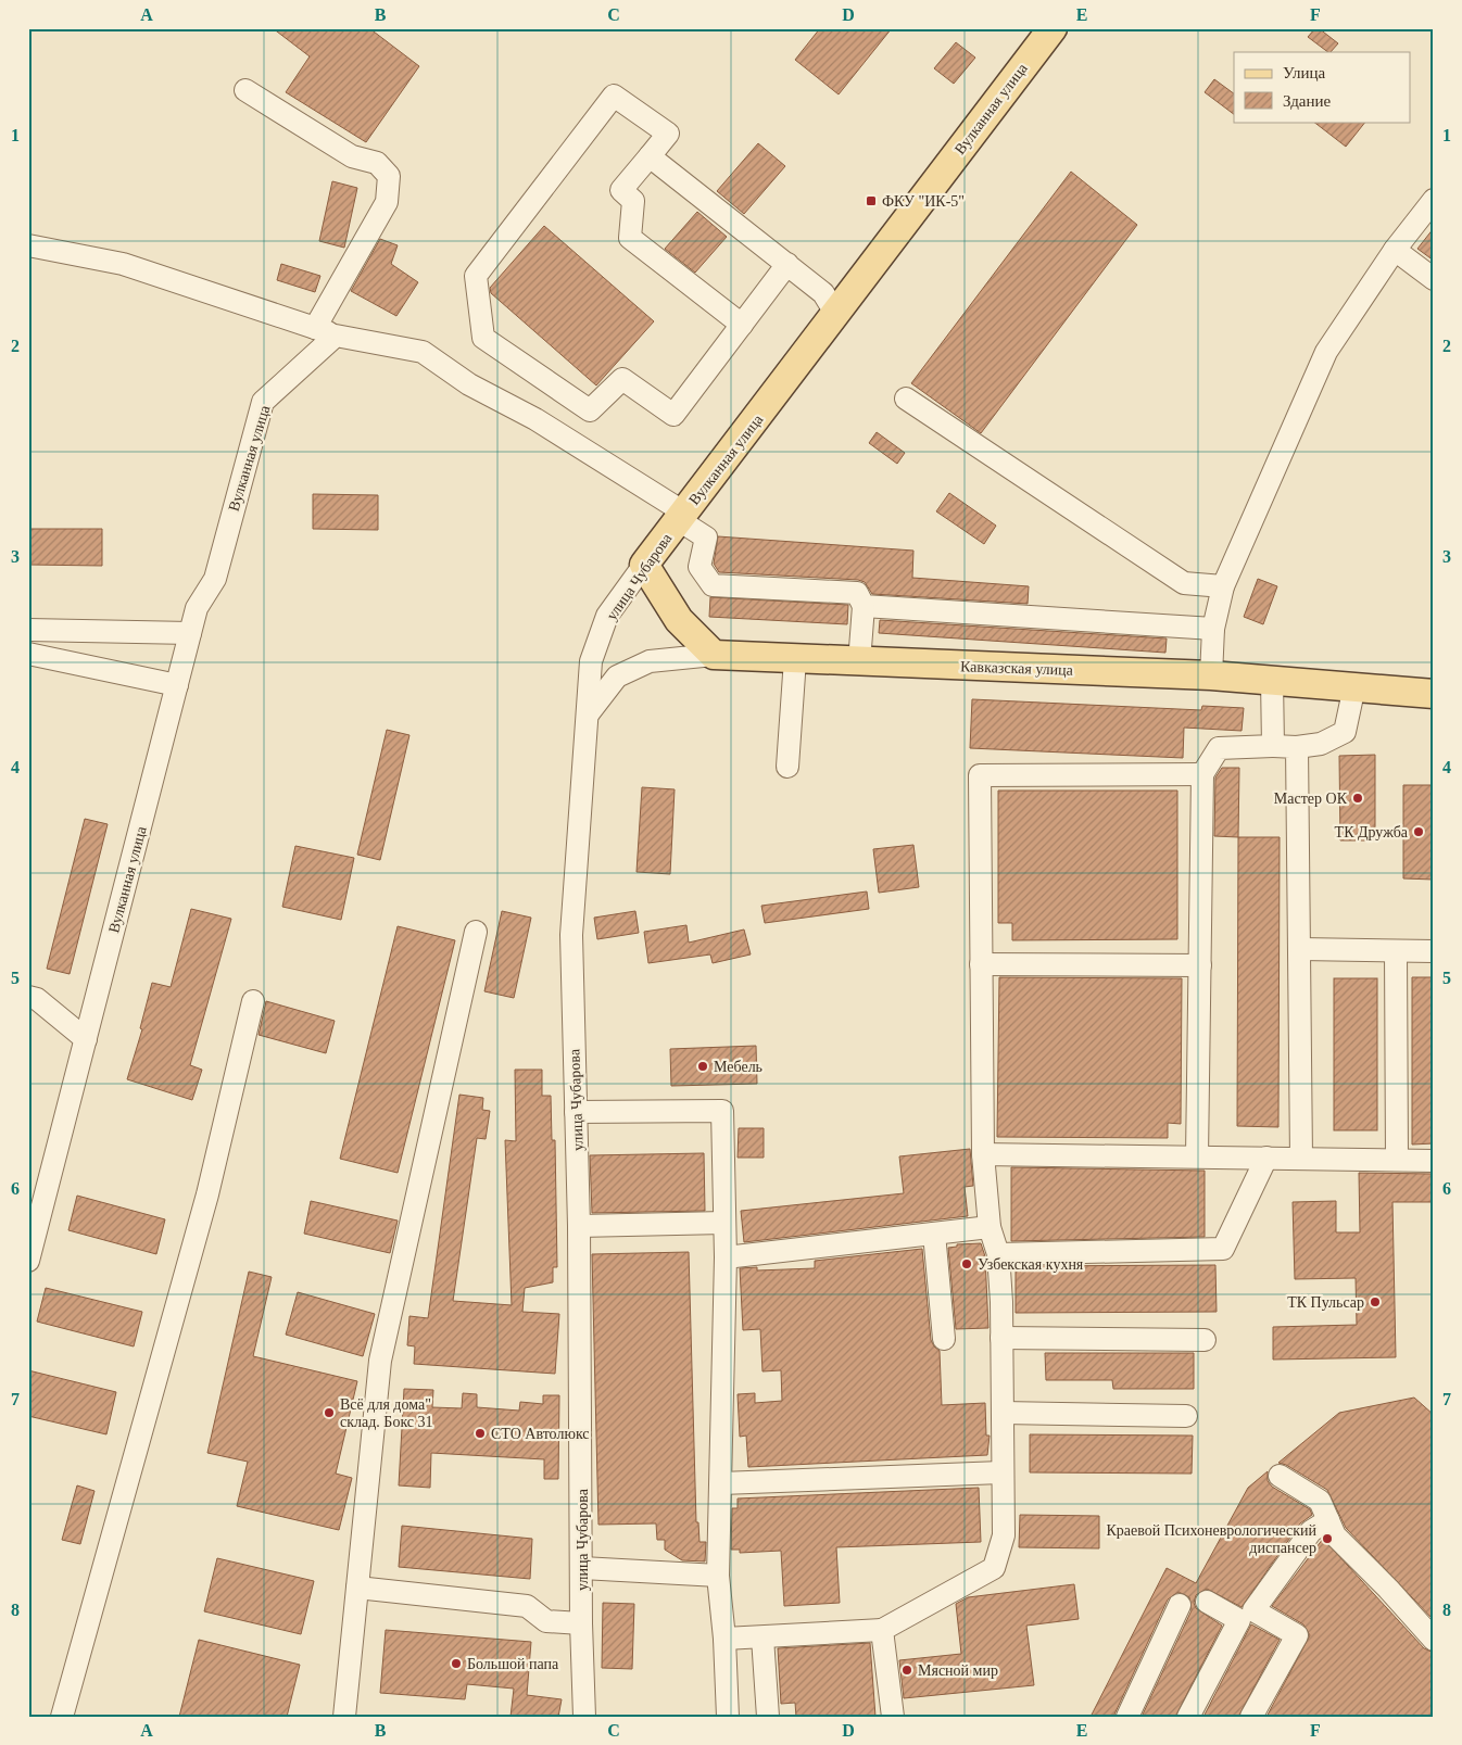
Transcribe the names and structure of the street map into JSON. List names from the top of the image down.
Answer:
{
  "streets": {
    "main road": ["Вулканная улица", "улица Чубарова", "Кавказская улица"]
  },
  "crossings": [
    ["Вулканная улица", "улица Чубарова"]
  ],
  "places": {
    "transit": ["ФКУ \"ИК-5\""],
    "other": [
      "Мастер ОК",
      "ТК Дружба",
      "Мебель",
      "Узбекская кухня",
      "ТК Пульсар",
      "Всё для дома\" склад. Бокс 31",
      "СТО Автолюкс",
      "Краевой Психоневрологический диспансер",
      "Большой папа",
      "Мясной мир"
    ]
  },
  "legend": ["Улица", "Здание"],
  "grid": {
    "columns": [
      "A",
      "B",
      "C",
      "D",
      "E",
      "F"
    ],
    "rows": [
      "1",
      "2",
      "3",
      "4",
      "5",
      "6",
      "7",
      "8"
    ]
  }
}
